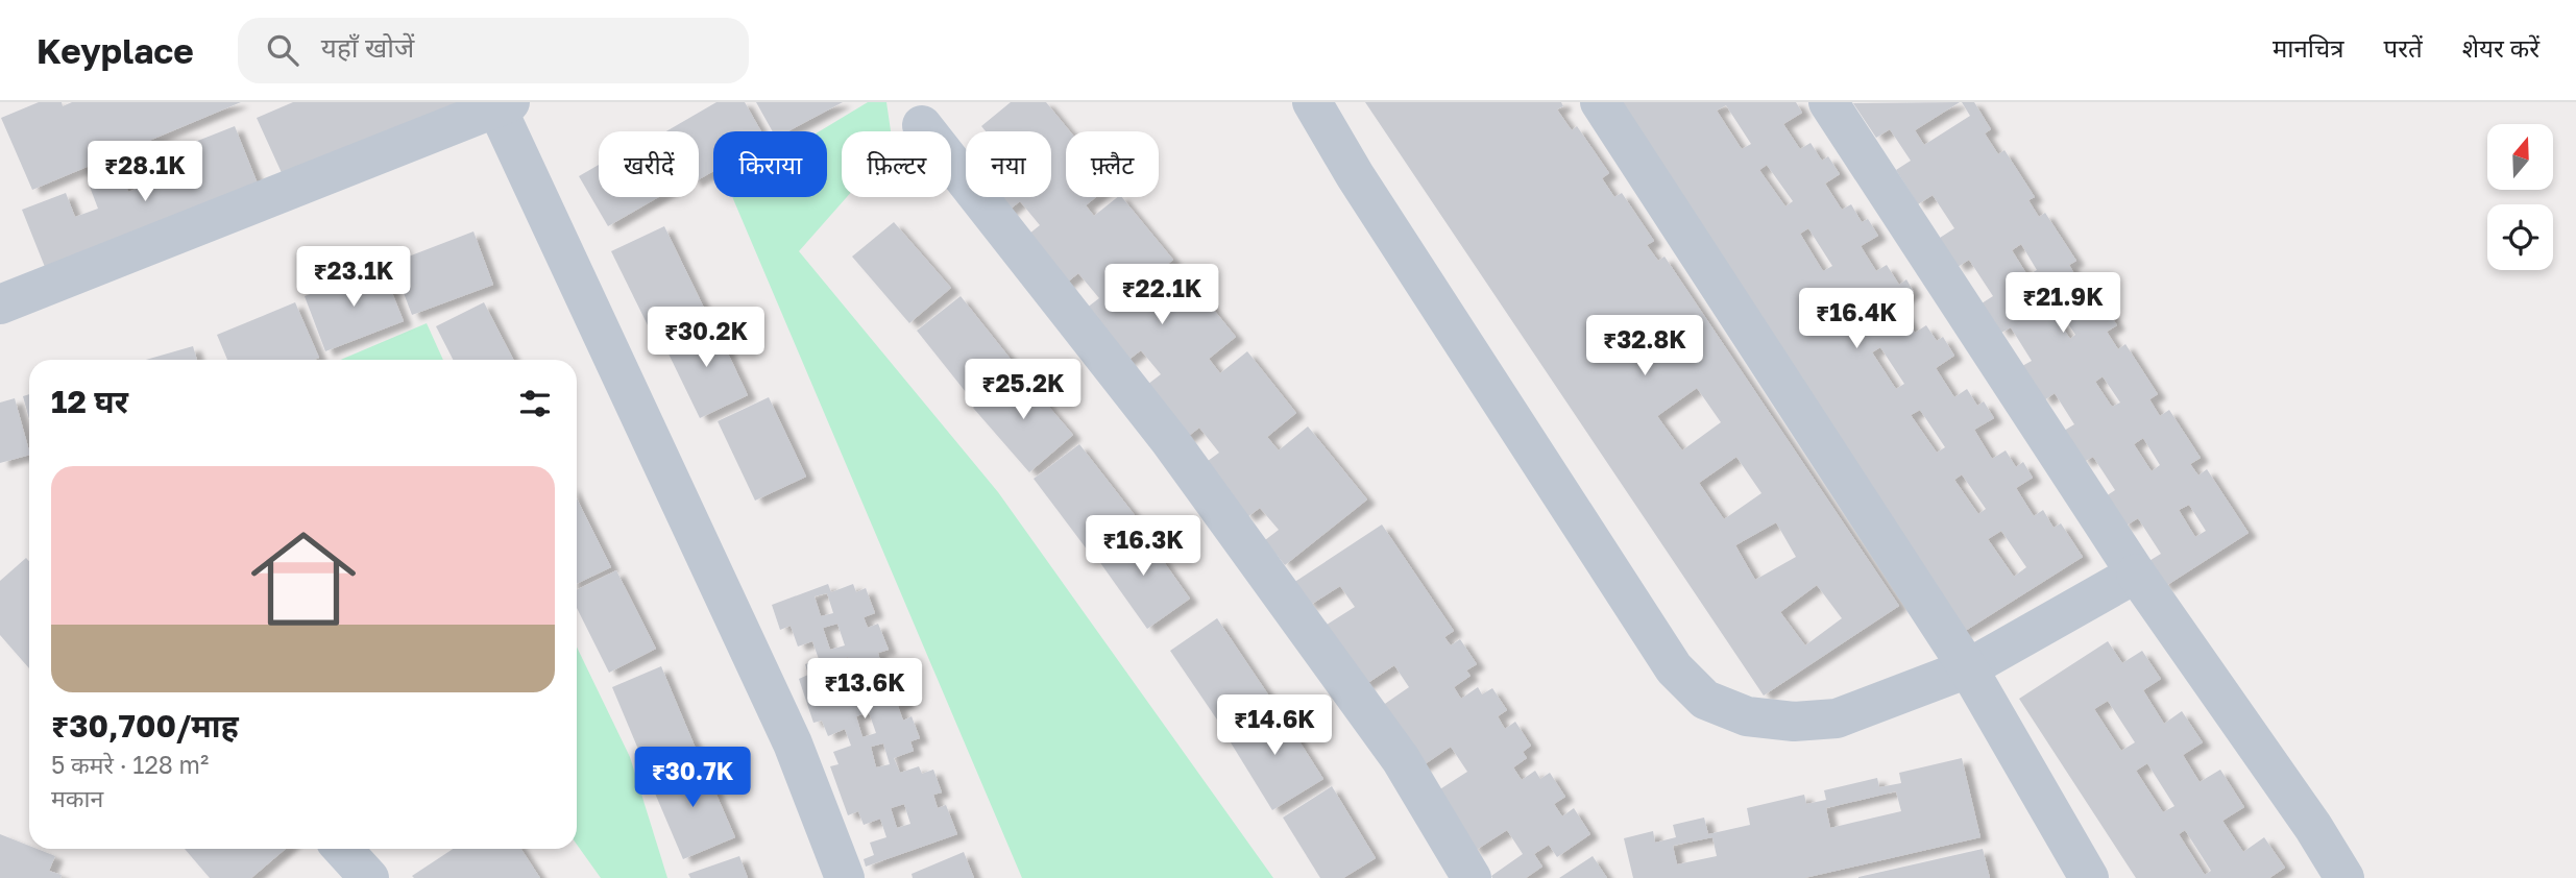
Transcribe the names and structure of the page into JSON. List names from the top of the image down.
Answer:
{
  "north": "top",
  "page": {
    "header": "Keyplace",
    "search": "यहाँ खोजें",
    "nav": ["मानचित्र", "परतें", "शेयर करें"],
    "chip": [
      "खरीदें",
      "किराया",
      "फ़िल्टर",
      "नया",
      "फ़्लैट"
    ],
    "price": [
      "₹28.1K",
      "₹23.1K",
      "₹22.1K",
      "₹21.9K",
      "₹16.4K",
      "₹30.2K",
      "₹32.8K",
      "₹25.2K",
      "₹16.3K",
      "₹13.6K",
      "₹14.6K",
      "₹30.7K"
    ],
    "heading": "12 घर",
    "list": [
      {
        "name": "₹30,700/माह",
        "note": "5 कमरे · 128 m² · मकान"
      }
    ]
  }
}
